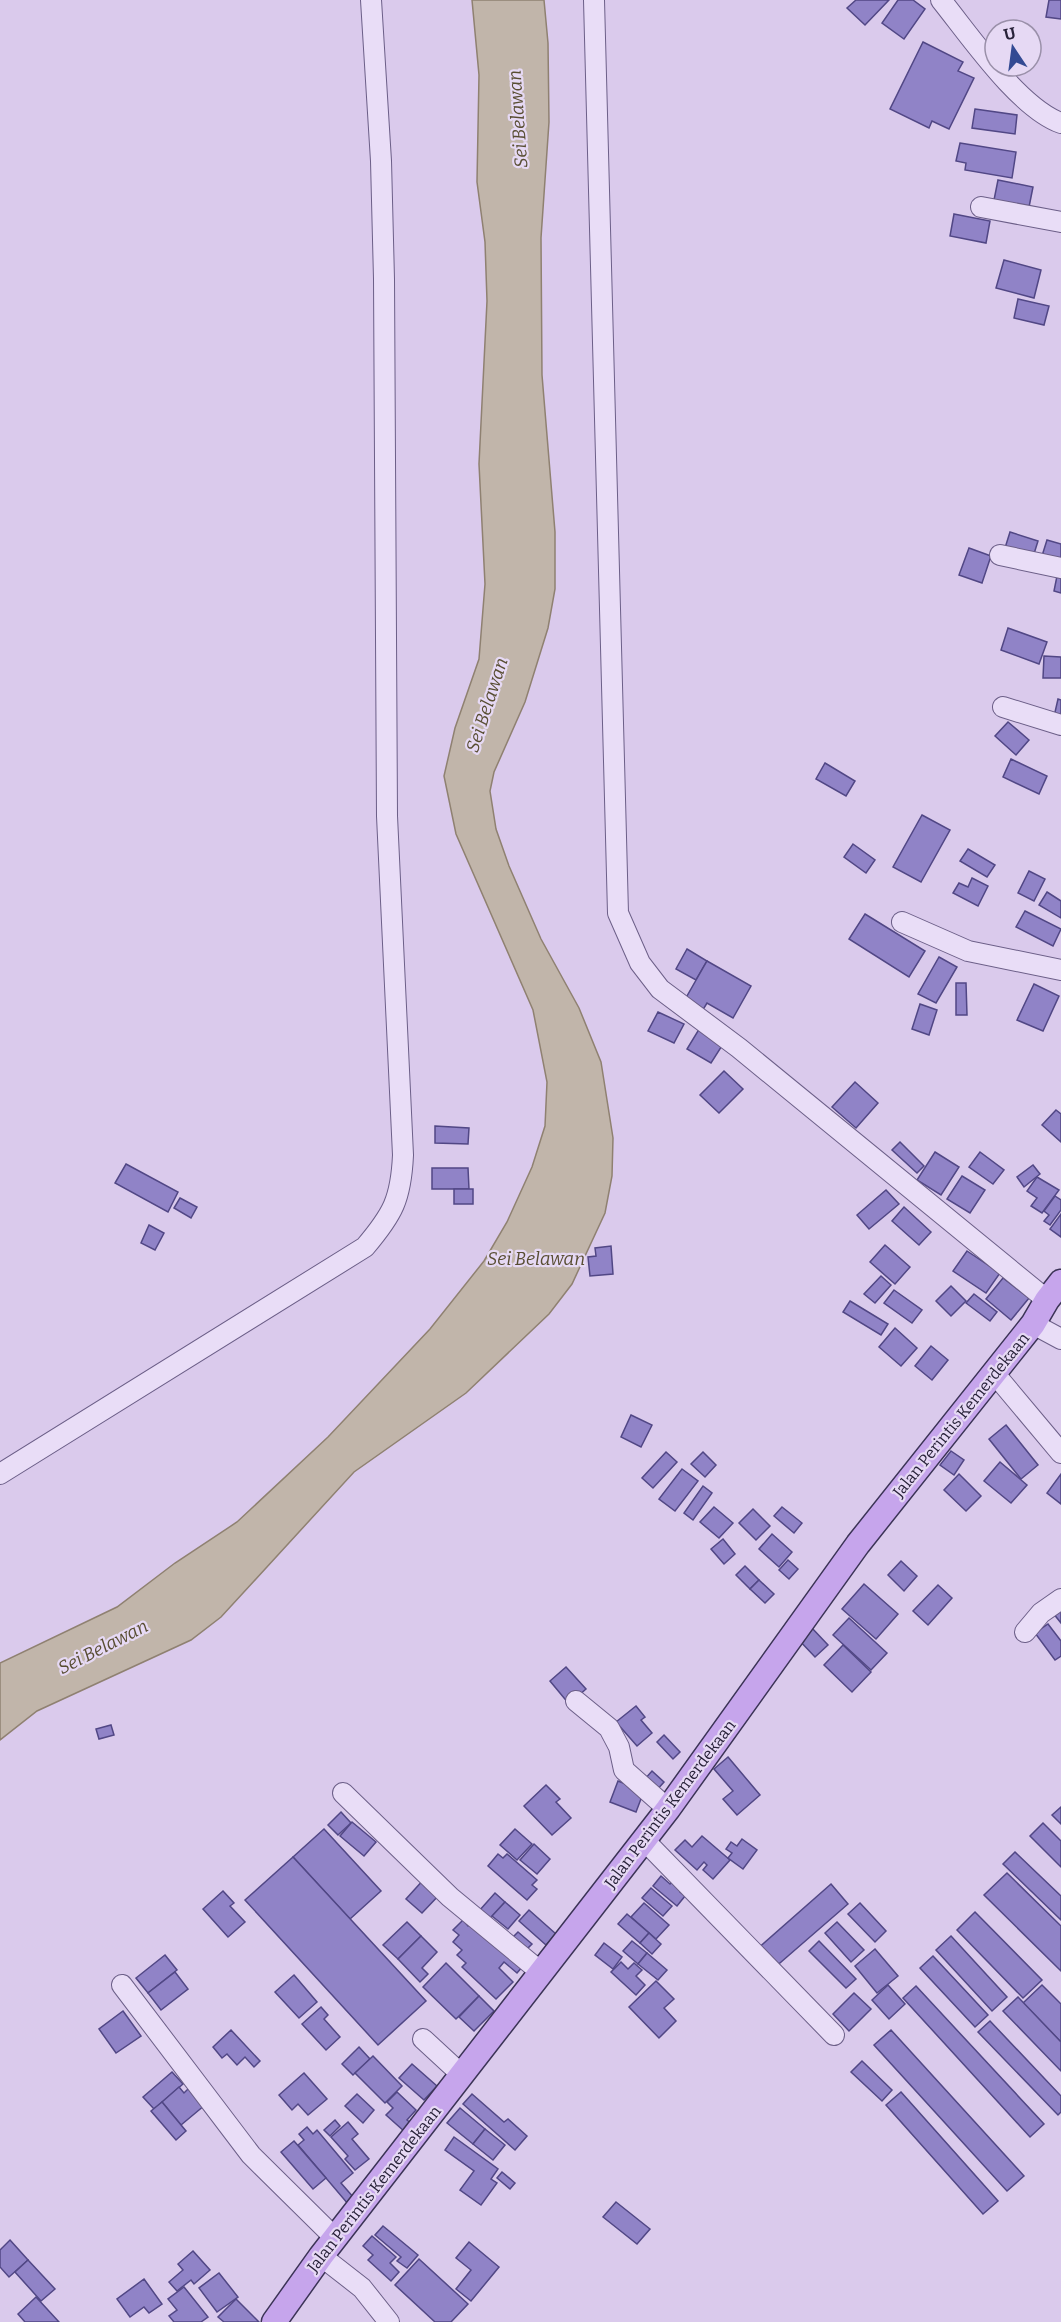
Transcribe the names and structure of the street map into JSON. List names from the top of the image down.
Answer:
{
  "streets": {
    "main road": ["Jalan Perintis Kemerdekaan"]
  },
  "water": ["Sei Belawan"],
  "north": "top"
}
